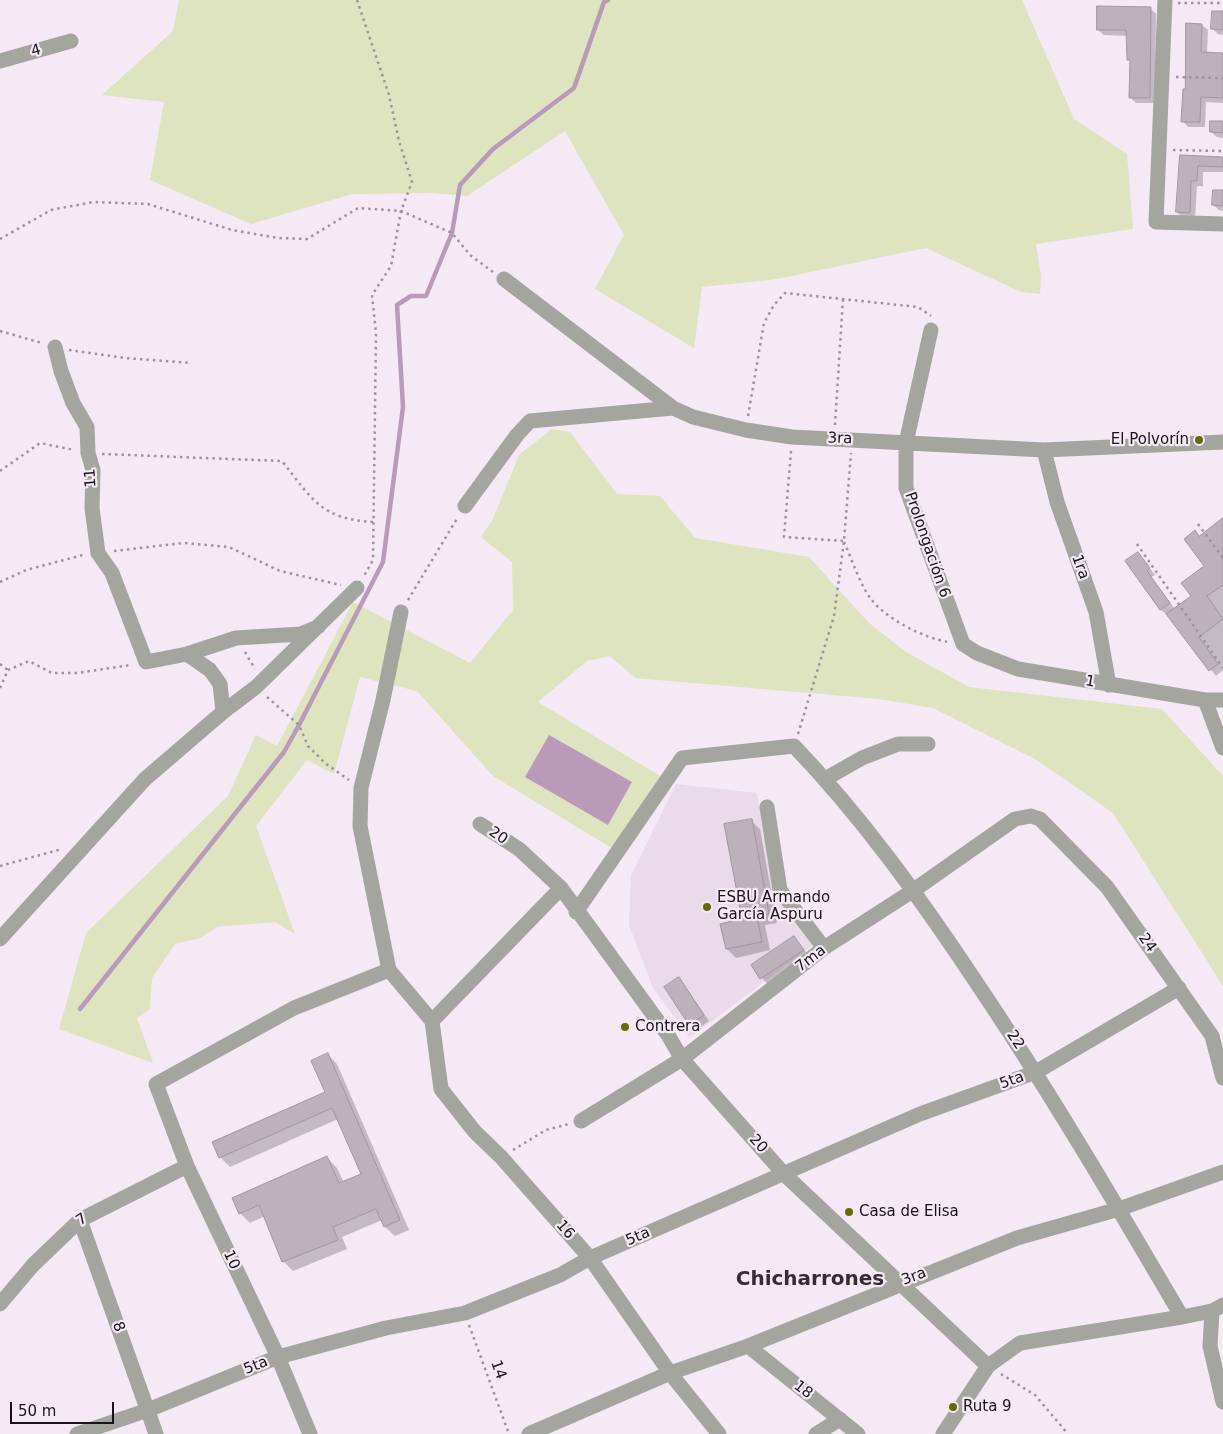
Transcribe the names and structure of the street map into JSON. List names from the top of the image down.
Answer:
{
  "streets": {
    "street": [
      "4",
      "3ra",
      "11",
      "Prolongación 6",
      "1ra",
      "1",
      "20",
      "24",
      "7ma",
      "22",
      "5ta",
      "7",
      "16",
      "10",
      "8",
      "18"
    ],
    "path": ["14"]
  },
  "crossings": [
    ["3ra", "Prolongación 6"],
    ["3ra", "1ra"],
    ["3ra", "20"],
    ["3ra", "22"],
    ["3ra", "16"],
    ["3ra", "18"],
    ["Prolongación 6", "1"],
    ["1ra", "1"],
    ["20", "7ma"],
    ["20", "5ta"],
    ["24", "7ma"],
    ["24", "5ta"],
    ["7ma", "22"],
    ["22", "5ta"],
    ["5ta", "16"],
    ["5ta", "10"],
    ["5ta", "8"],
    ["5ta", "14"],
    ["7", "10"],
    ["7", "8"]
  ],
  "districts": ["Chicharrones"],
  "places": [
    "El Polvorín",
    "ESBU Armando García Aspuru",
    "Contrera",
    "Casa de Elisa",
    "Ruta 9"
  ],
  "scale_bar": "50 m"
}
